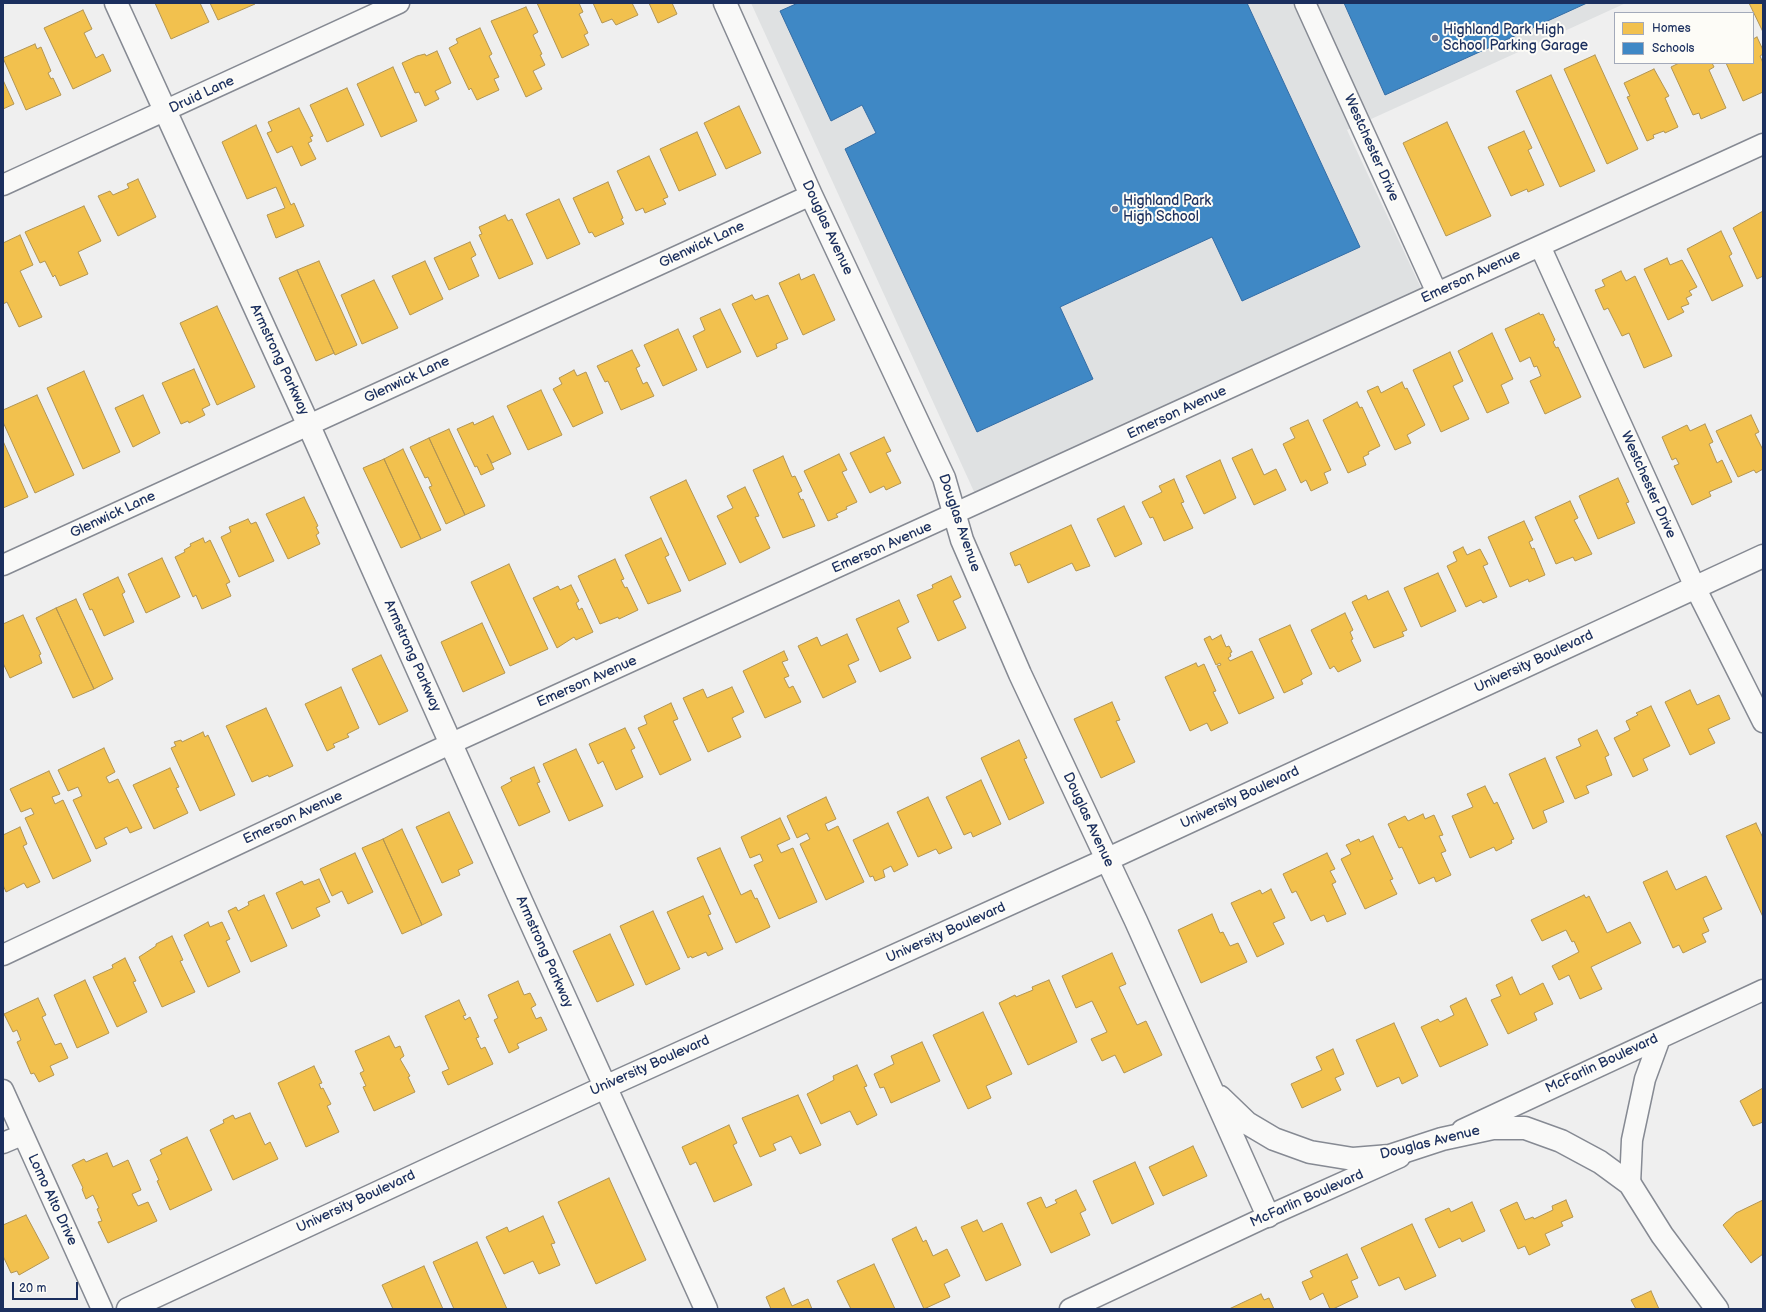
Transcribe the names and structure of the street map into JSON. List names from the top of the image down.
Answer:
{
  "streets": {
    "street": [
      "Druid Lane",
      "Westchester Drive",
      "Douglas Avenue",
      "Glenwick Lane",
      "Emerson Avenue",
      "Armstrong Parkway",
      "University Boulevard",
      "McFarlin Boulevard",
      "Lomo Alto Drive"
    ]
  },
  "crossings": [
    ["Druid Lane", "Armstrong Parkway"],
    ["Westchester Drive", "Emerson Avenue"],
    ["Westchester Drive", "University Boulevard"],
    ["Douglas Avenue", "Glenwick Lane"],
    ["Douglas Avenue", "Emerson Avenue"],
    ["Douglas Avenue", "University Boulevard"],
    ["Douglas Avenue", "McFarlin Boulevard"],
    ["Glenwick Lane", "Armstrong Parkway"],
    ["Emerson Avenue", "Armstrong Parkway"],
    ["Armstrong Parkway", "University Boulevard"]
  ],
  "places": ["Highland Park High School Parking Garage", "Highland Park High School"],
  "legend": ["Homes", "Schools"],
  "scale_bar": "20 m"
}
